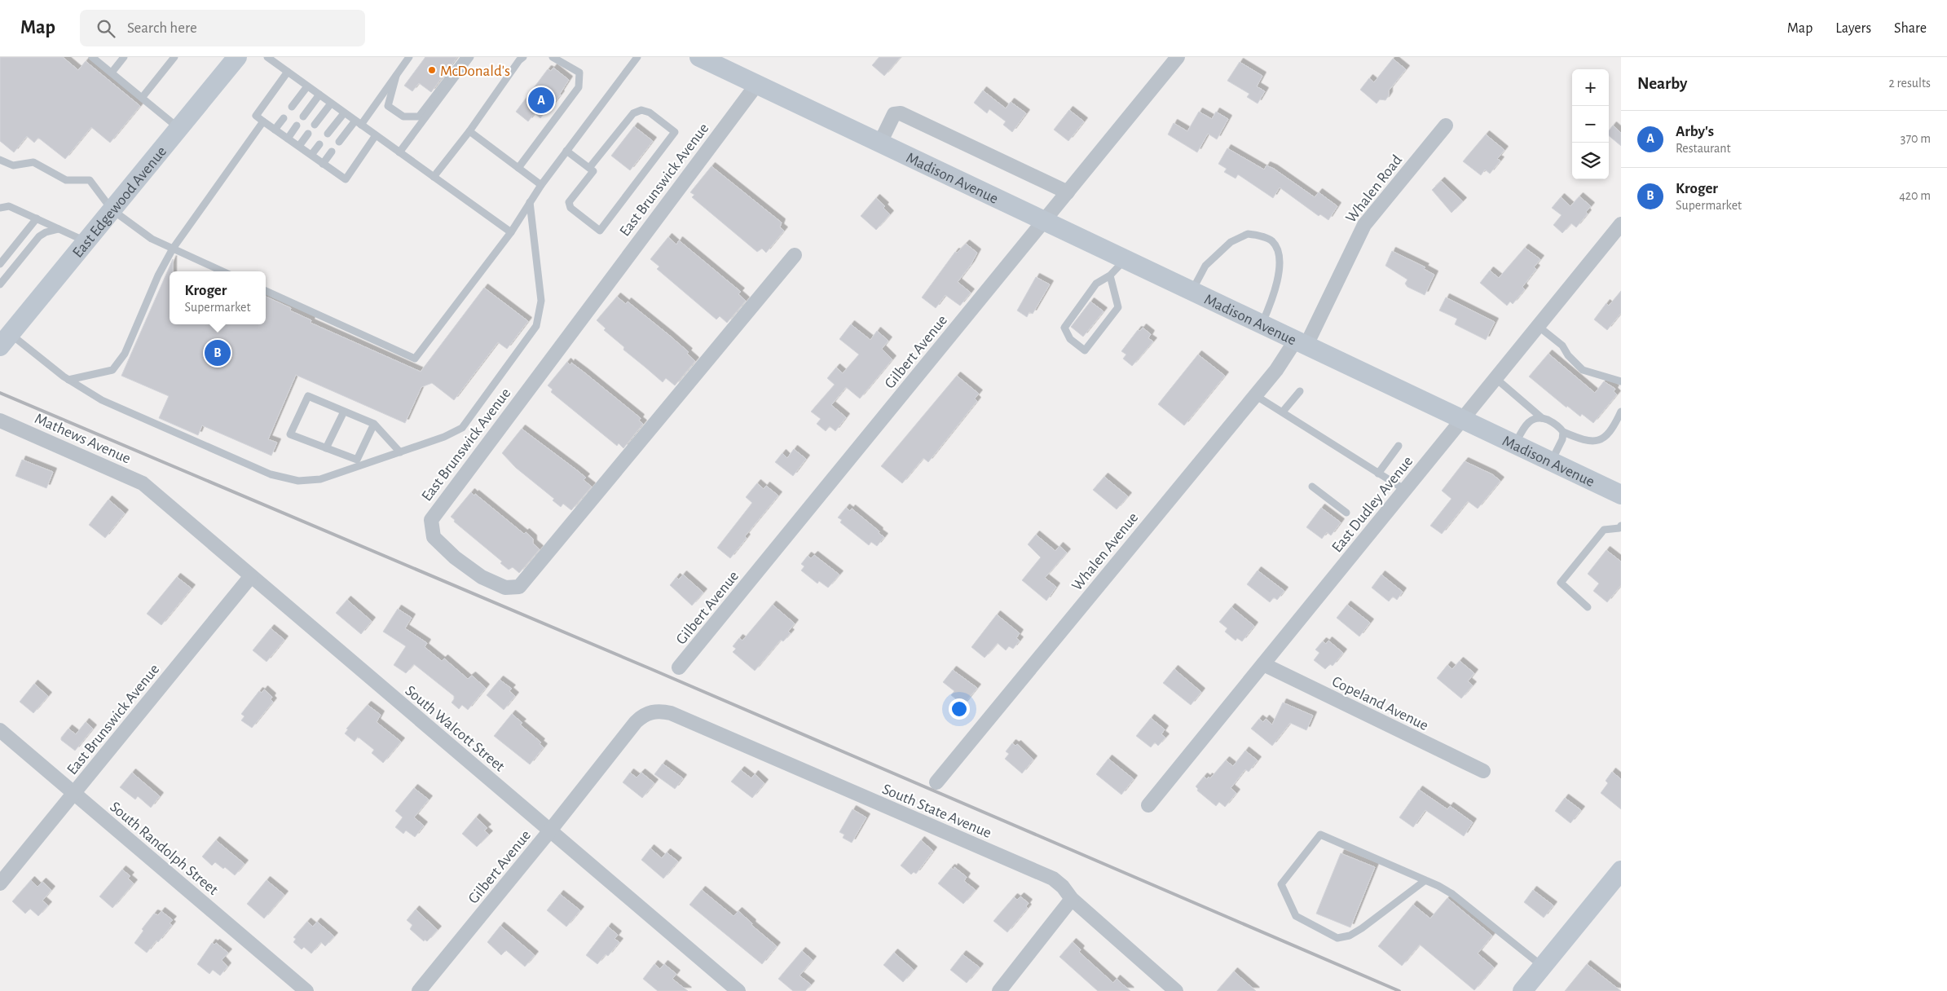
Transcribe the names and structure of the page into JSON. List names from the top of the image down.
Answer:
{
  "streets": {
    "main road": ["Madison Avenue", "East Edgewood Avenue"],
    "street": [
      "East Brunswick Avenue",
      "Whalen Road",
      "Gilbert Avenue",
      "Mathews Avenue",
      "East Dudley Avenue",
      "Whalen Avenue",
      "Copeland Avenue",
      "South Walcott Street",
      "South State Avenue",
      "South Randolph Street"
    ]
  },
  "crossings": [
    ["Madison Avenue", "East Brunswick Avenue"],
    ["Madison Avenue", "Whalen Road"],
    ["Madison Avenue", "Gilbert Avenue"],
    ["Madison Avenue", "East Dudley Avenue"],
    ["Madison Avenue", "Whalen Avenue"],
    ["East Brunswick Avenue", "South Walcott Street"],
    ["East Brunswick Avenue", "South Randolph Street"],
    ["Whalen Road", "Whalen Avenue"],
    ["Gilbert Avenue", "South Walcott Street"],
    ["Gilbert Avenue", "South State Avenue"],
    ["Mathews Avenue", "South Walcott Street"],
    ["East Dudley Avenue", "Copeland Avenue"]
  ],
  "places": ["McDonald's"],
  "page": {
    "header": "Map",
    "search": "Search here",
    "nav": ["Map", "Layers", "Share"],
    "heading": ["Nearby", "2 results"],
    "map_buttons": ["+", "−"],
    "pins": ["A", "B"],
    "list": [
      {
        "mark": "A",
        "name": "Arby's",
        "note": "Restaurant",
        "value": "370 m"
      },
      {
        "mark": "B",
        "name": "Kroger",
        "note": "Supermarket",
        "value": "420 m"
      }
    ],
    "popup": ["Kroger", "Supermarket"]
  }
}
